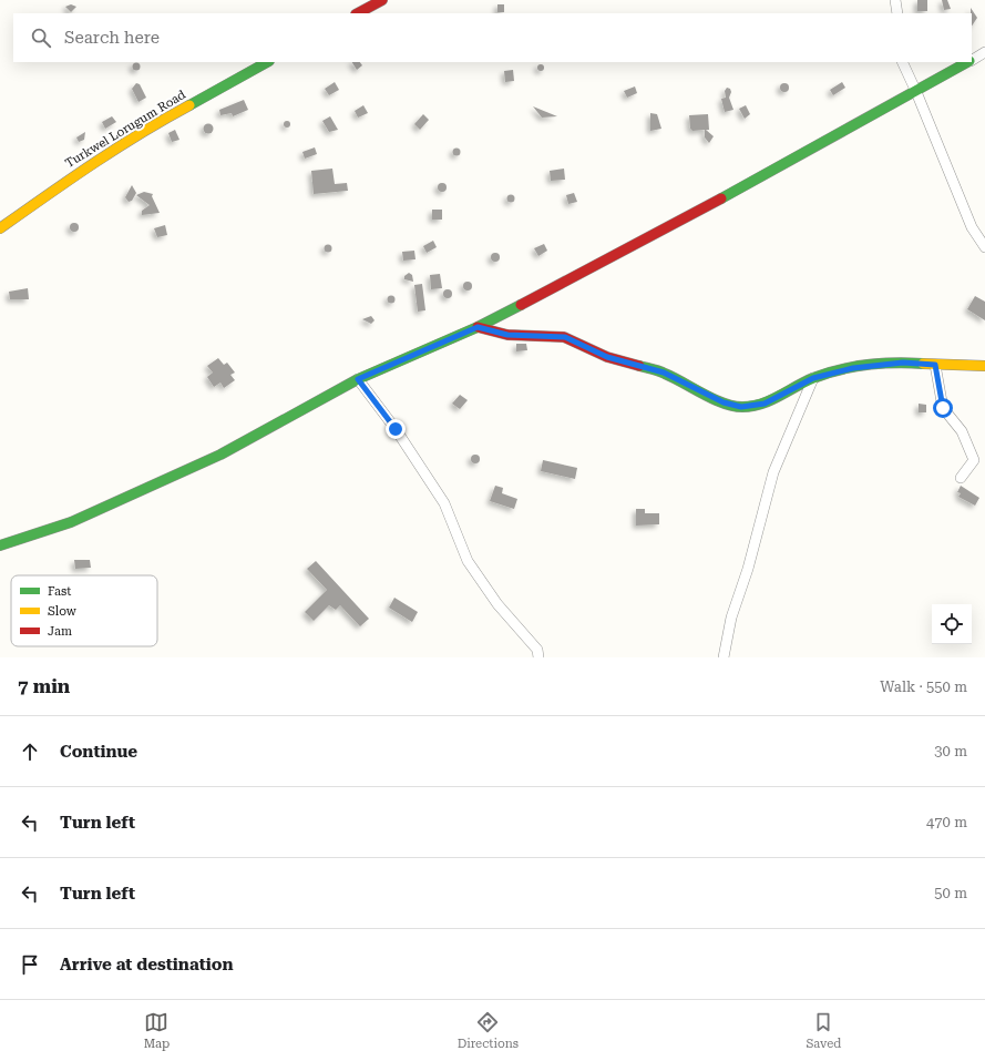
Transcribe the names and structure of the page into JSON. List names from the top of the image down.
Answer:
{
  "streets": {
    "street": ["Turkwel Lorugum Road"]
  },
  "legend": ["Fast", "Slow", "Jam"],
  "page": {
    "search": "Search here",
    "heading": ["7 min", "Walk · 550 m"],
    "list": [
      ["Continue", "30 m"],
      ["Turn left", "470 m"],
      ["Turn left", "50 m"],
      "Arrive at destination"
    ],
    "nav": ["Map", "Directions", "Saved"]
  }
}
